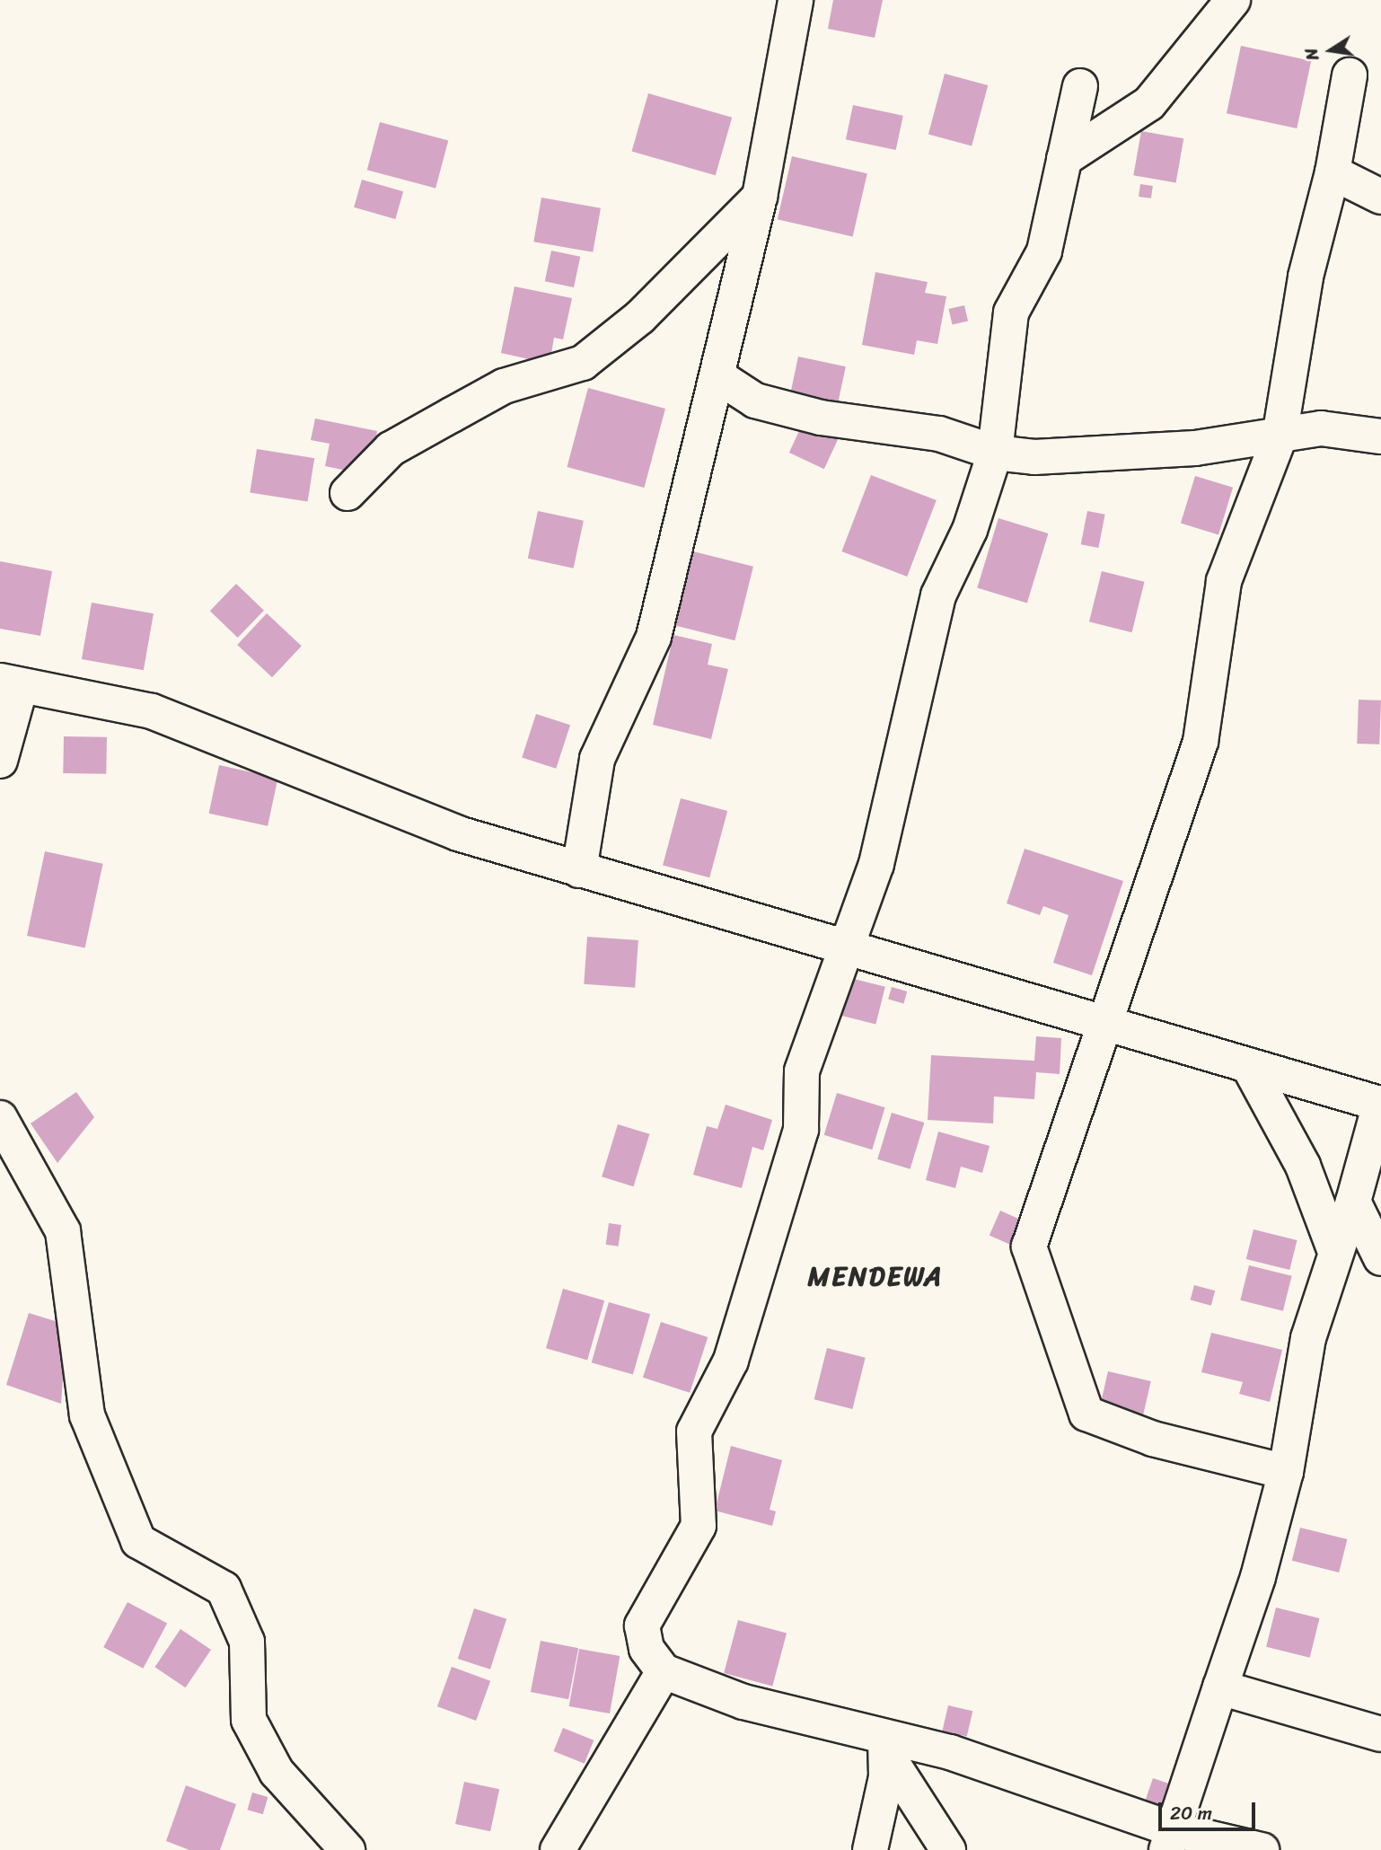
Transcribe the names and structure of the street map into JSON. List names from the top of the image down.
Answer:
{
  "districts": ["MENDEWA"],
  "scale_bar": "20 m",
  "north": "left"
}
